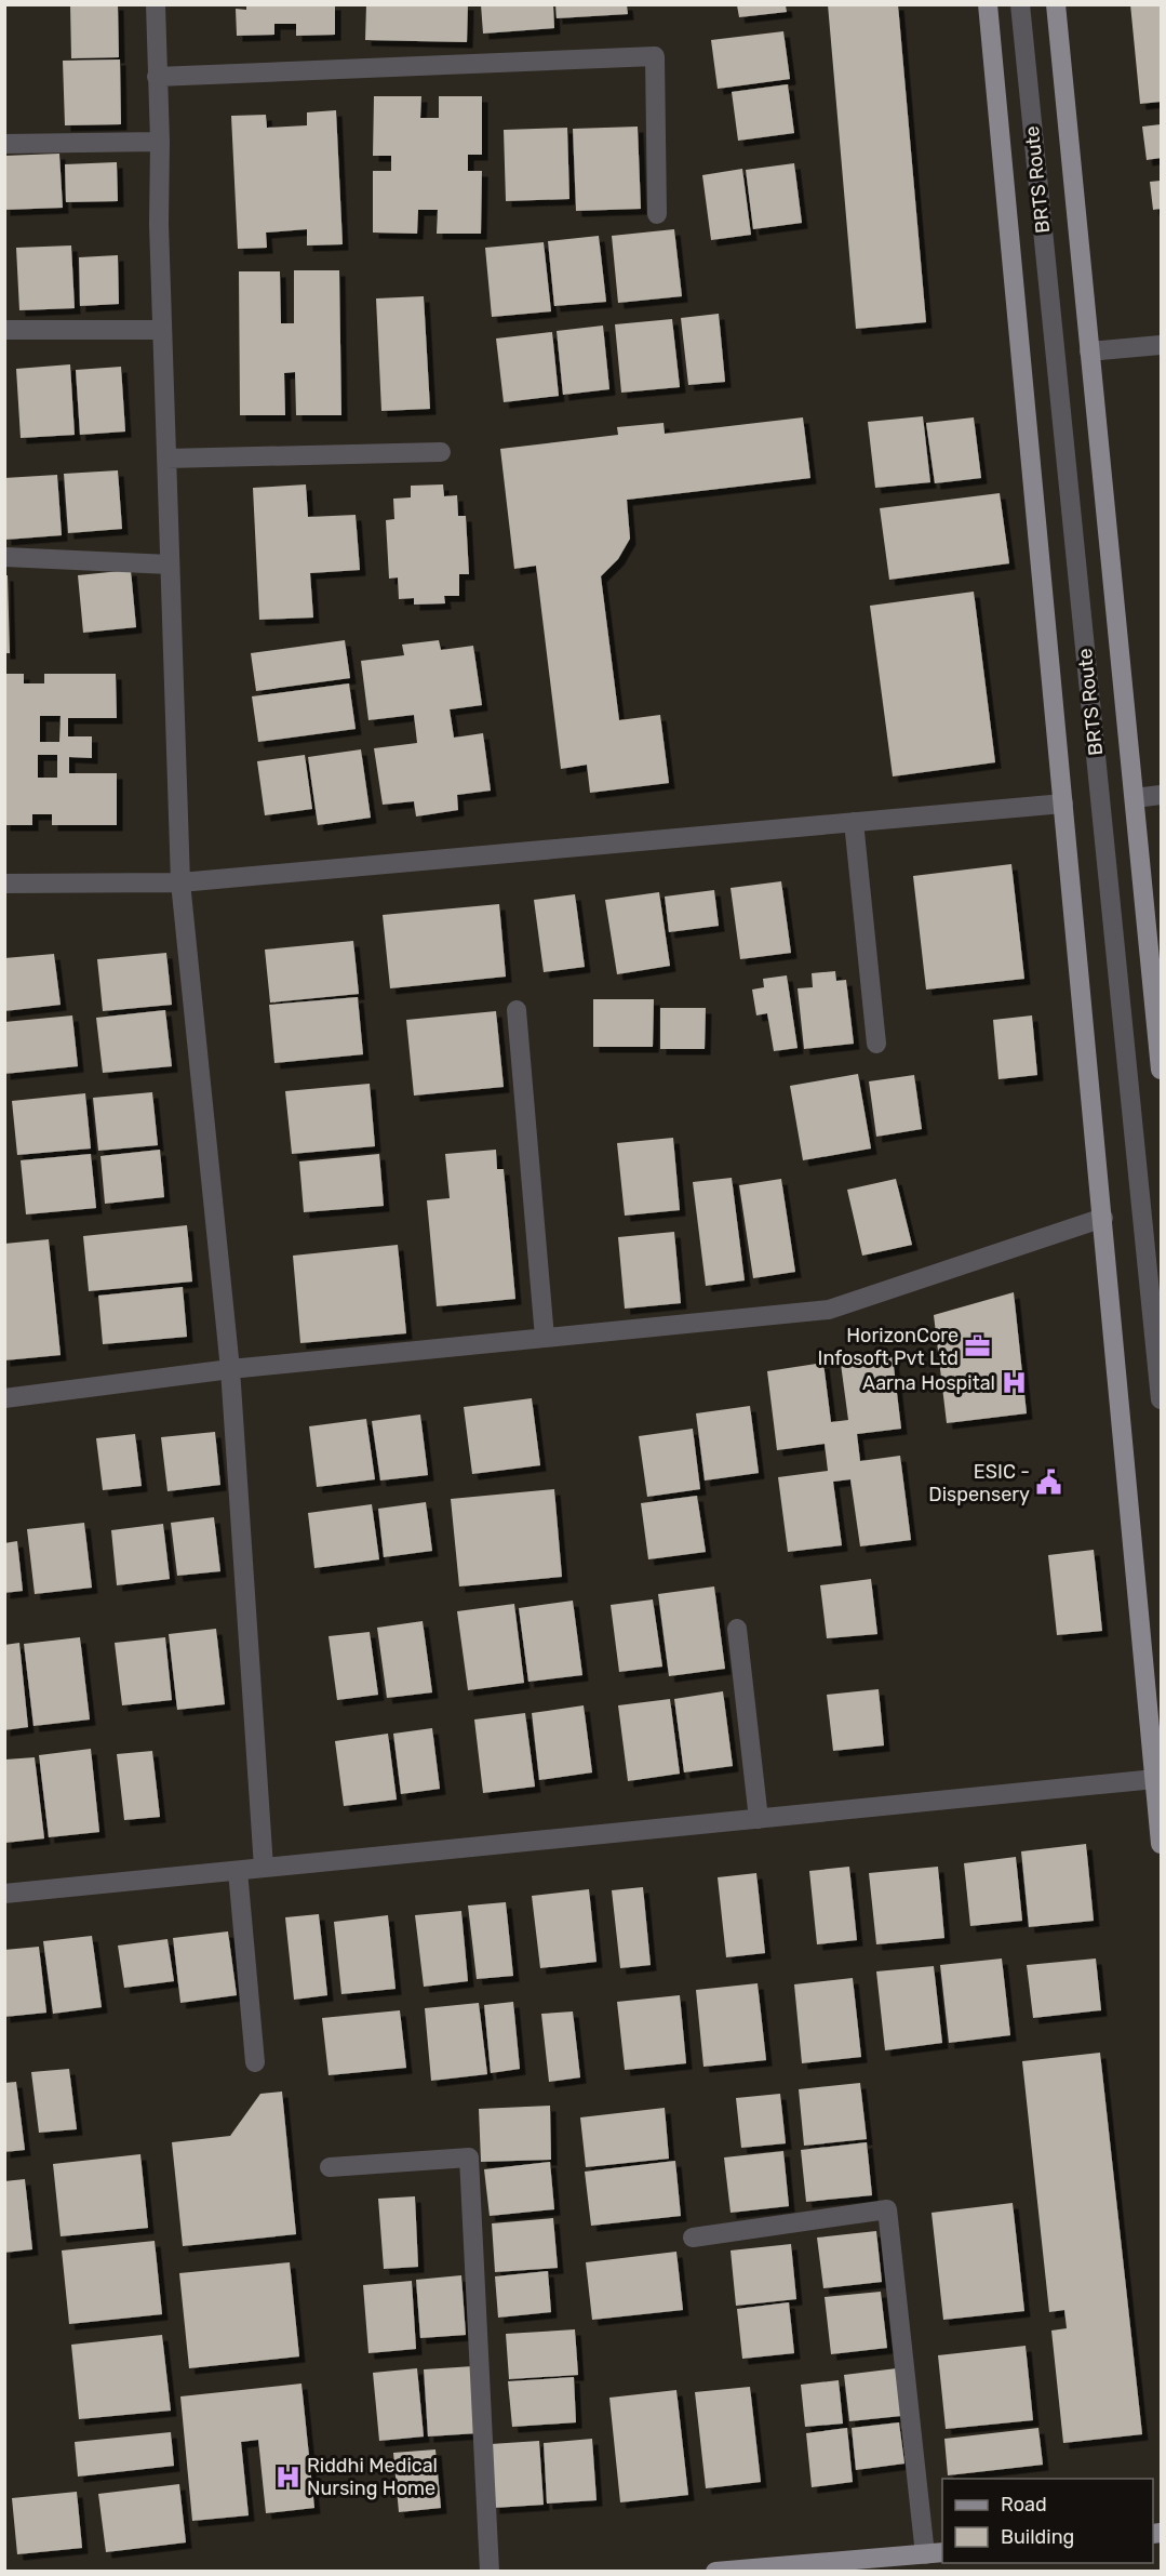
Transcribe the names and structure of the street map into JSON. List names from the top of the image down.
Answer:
{
  "streets": {
    "street": ["BRTS Route"]
  },
  "places": {
    "office": ["HorizonCore Infosoft Pvt Ltd"],
    "hospital": ["Aarna Hospital", "Riddhi Medical Nursing Home"],
    "public building": ["ESIC - Dispensery"]
  },
  "legend": ["Road", "Building"]
}
